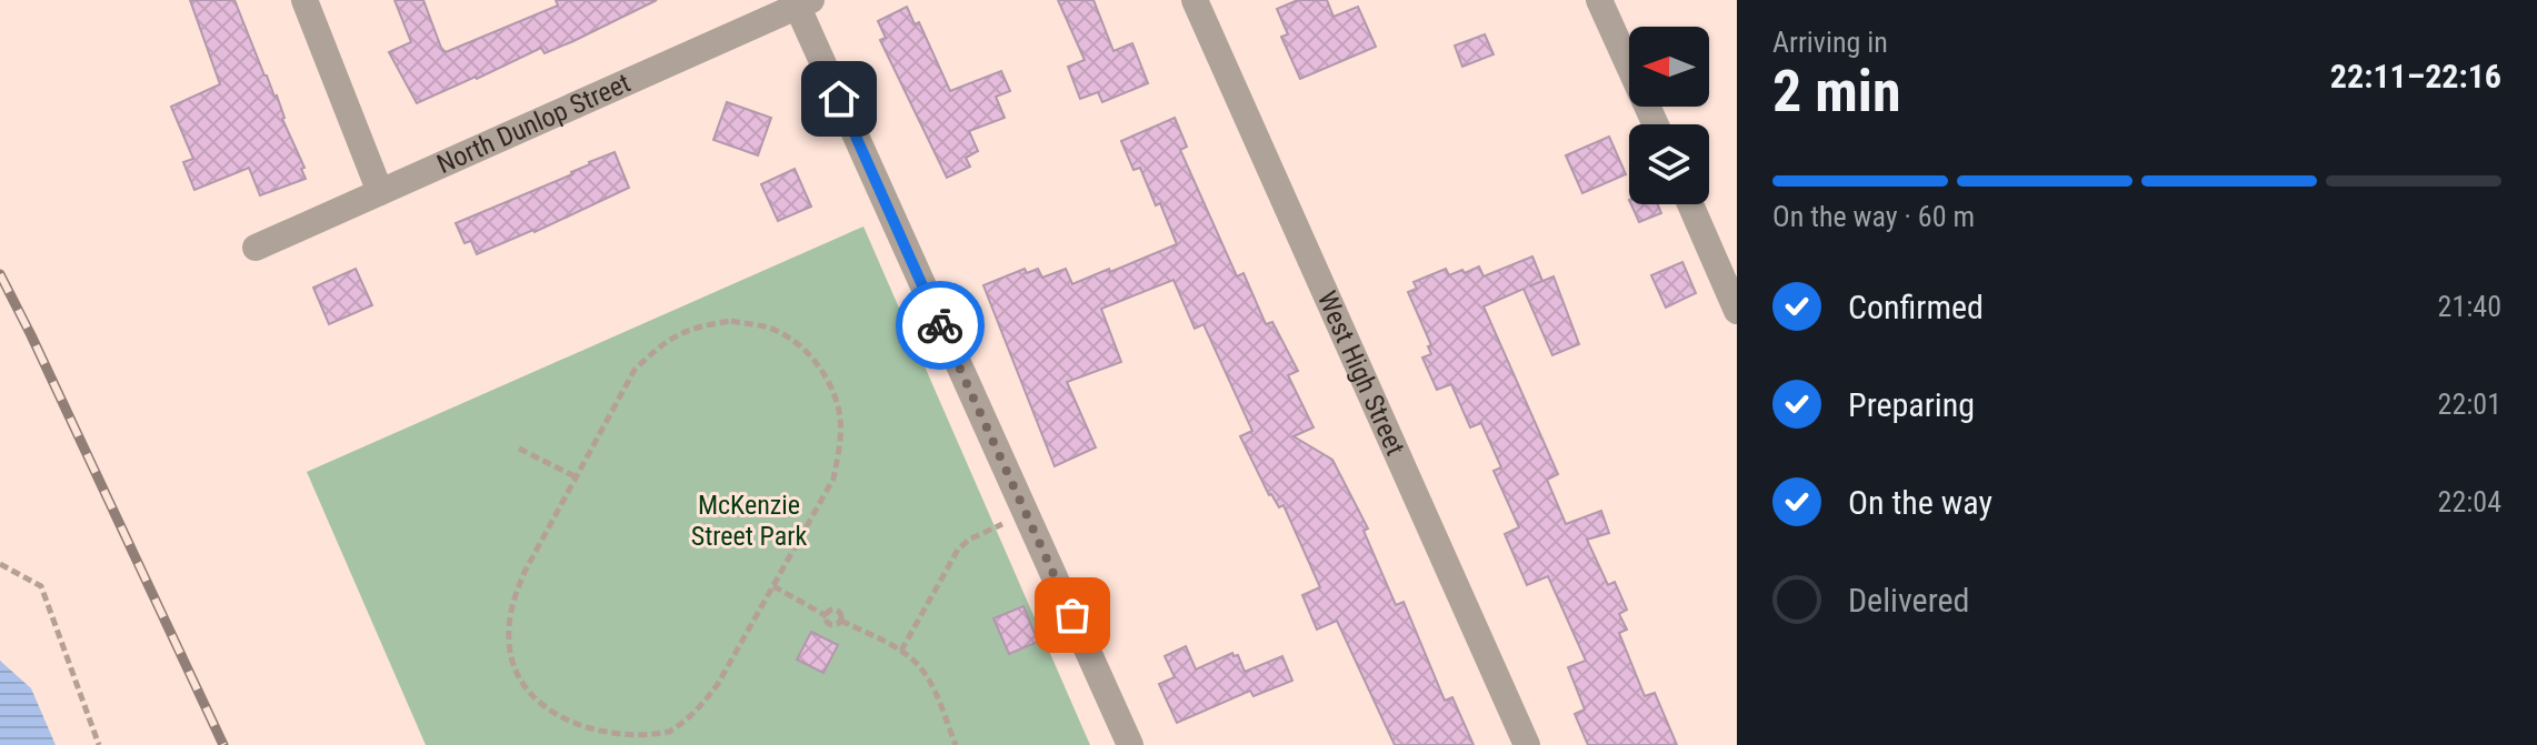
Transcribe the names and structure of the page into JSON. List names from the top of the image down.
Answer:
{
  "streets": {
    "street": ["North Dunlop Street", "West High Street"]
  },
  "parks": ["McKenzie Street Park"],
  "north": "left",
  "page": {
    "heading": ["2 min", "Arriving in", "22:11–22:16"],
    "bar": "On the way · 60 m",
    "list": [
      ["Confirmed", "21:40"],
      ["Preparing", "22:01"],
      ["On the way", "22:04"],
      "Delivered"
    ]
  }
}
